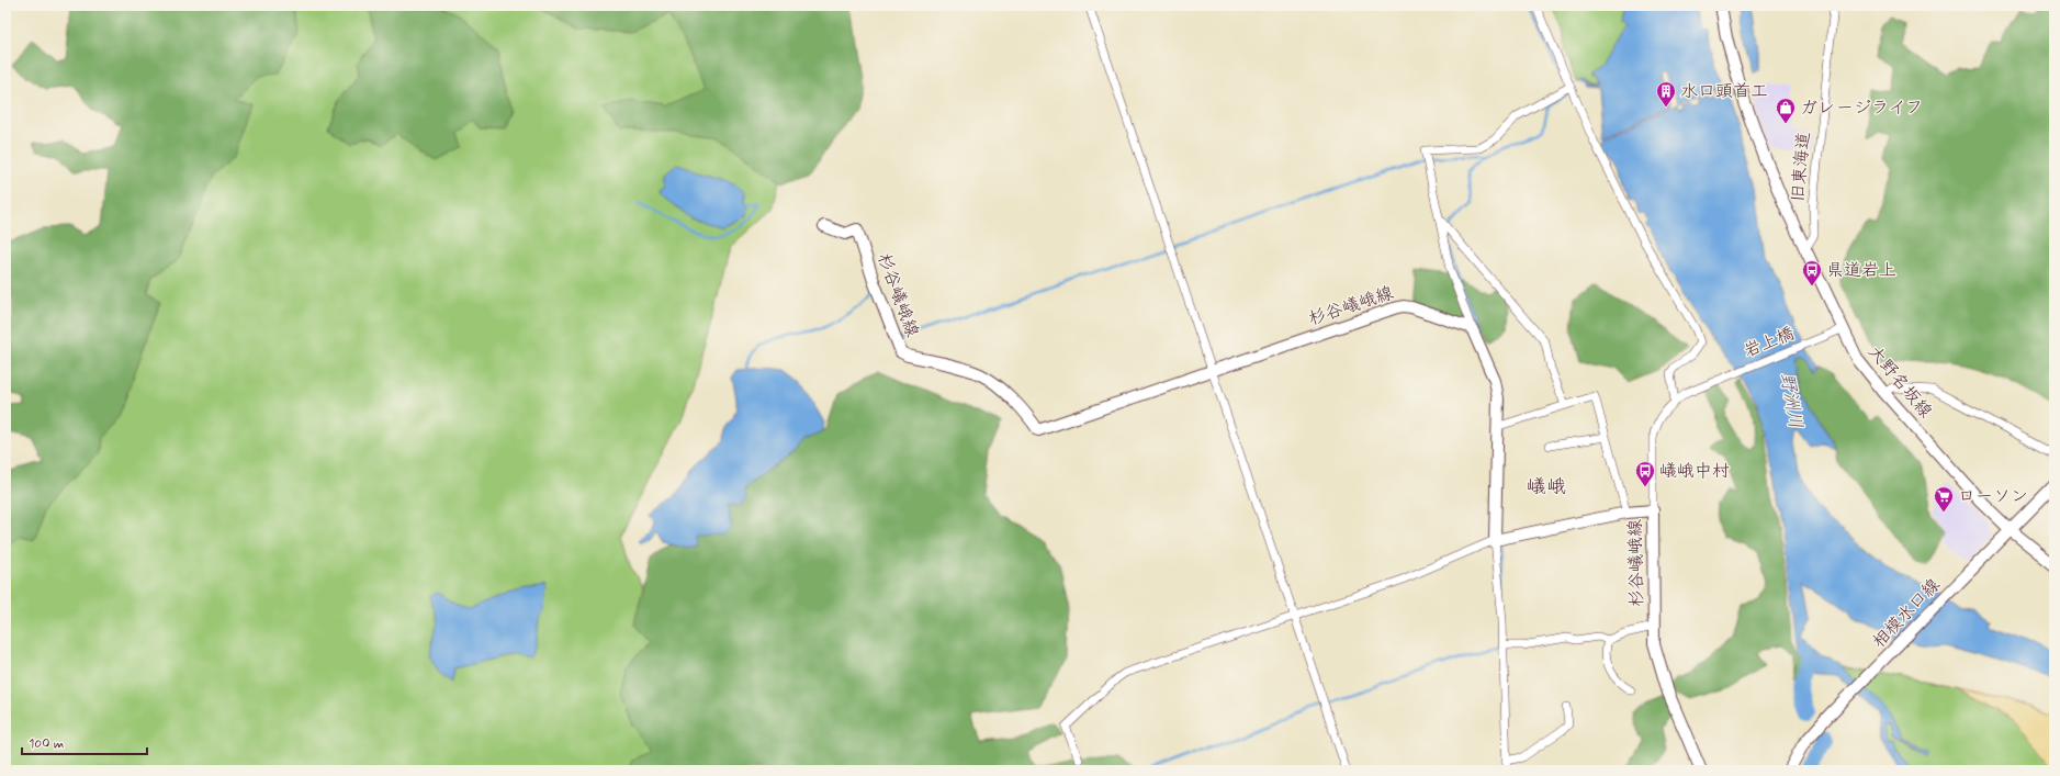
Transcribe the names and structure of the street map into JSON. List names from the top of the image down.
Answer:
{
  "streets": {
    "main road": ["杉谷嶬峨線", "大野名坂線", "相模水口線"],
    "street": ["旧東海道", "岩上橋"]
  },
  "crossings": [
    ["旧東海道", "大野名坂線"],
    ["岩上橋", "大野名坂線"],
    ["大野名坂線", "相模水口線"]
  ],
  "districts": ["嶬峨"],
  "water": ["野洲川"],
  "places": {
    "building": ["水口頭首工"],
    "shop": ["ガレージライフ"],
    "bus stop": ["県道岩上", "嶬峨中村"],
    "supermarket": ["ローソン"]
  },
  "scale_bar": "100 m"
}
